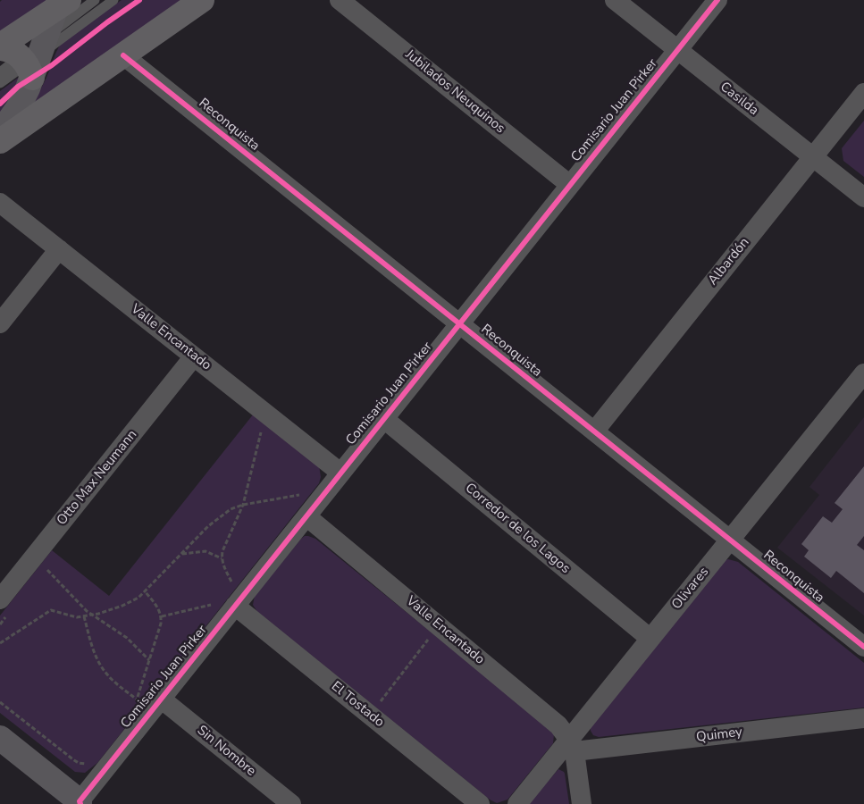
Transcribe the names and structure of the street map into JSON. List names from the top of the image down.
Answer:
{
  "streets": {
    "street": [
      "Jubilados Neuquinos",
      "Casilda",
      "Comisario Juan Pirker",
      "Reconquista",
      "Albardón",
      "Valle Encantado",
      "Otto Max Neumann",
      "Corredor de los Lagos",
      "Olivares",
      "El Tostado",
      "Quimey",
      "Sin Nombre"
    ]
  },
  "crossings": [
    ["Jubilados Neuquinos", "Comisario Juan Pirker"],
    ["Casilda", "Comisario Juan Pirker"],
    ["Casilda", "Albardón"],
    ["Comisario Juan Pirker", "Reconquista"],
    ["Comisario Juan Pirker", "Valle Encantado"],
    ["Comisario Juan Pirker", "Corredor de los Lagos"],
    ["Comisario Juan Pirker", "El Tostado"],
    ["Comisario Juan Pirker", "Sin Nombre"],
    ["Reconquista", "Albardón"],
    ["Reconquista", "Olivares"],
    ["Valle Encantado", "Otto Max Neumann"],
    ["Valle Encantado", "Olivares"],
    ["Valle Encantado", "Quimey"],
    ["Corredor de los Lagos", "Olivares"],
    ["Olivares", "Quimey"]
  ]
}
